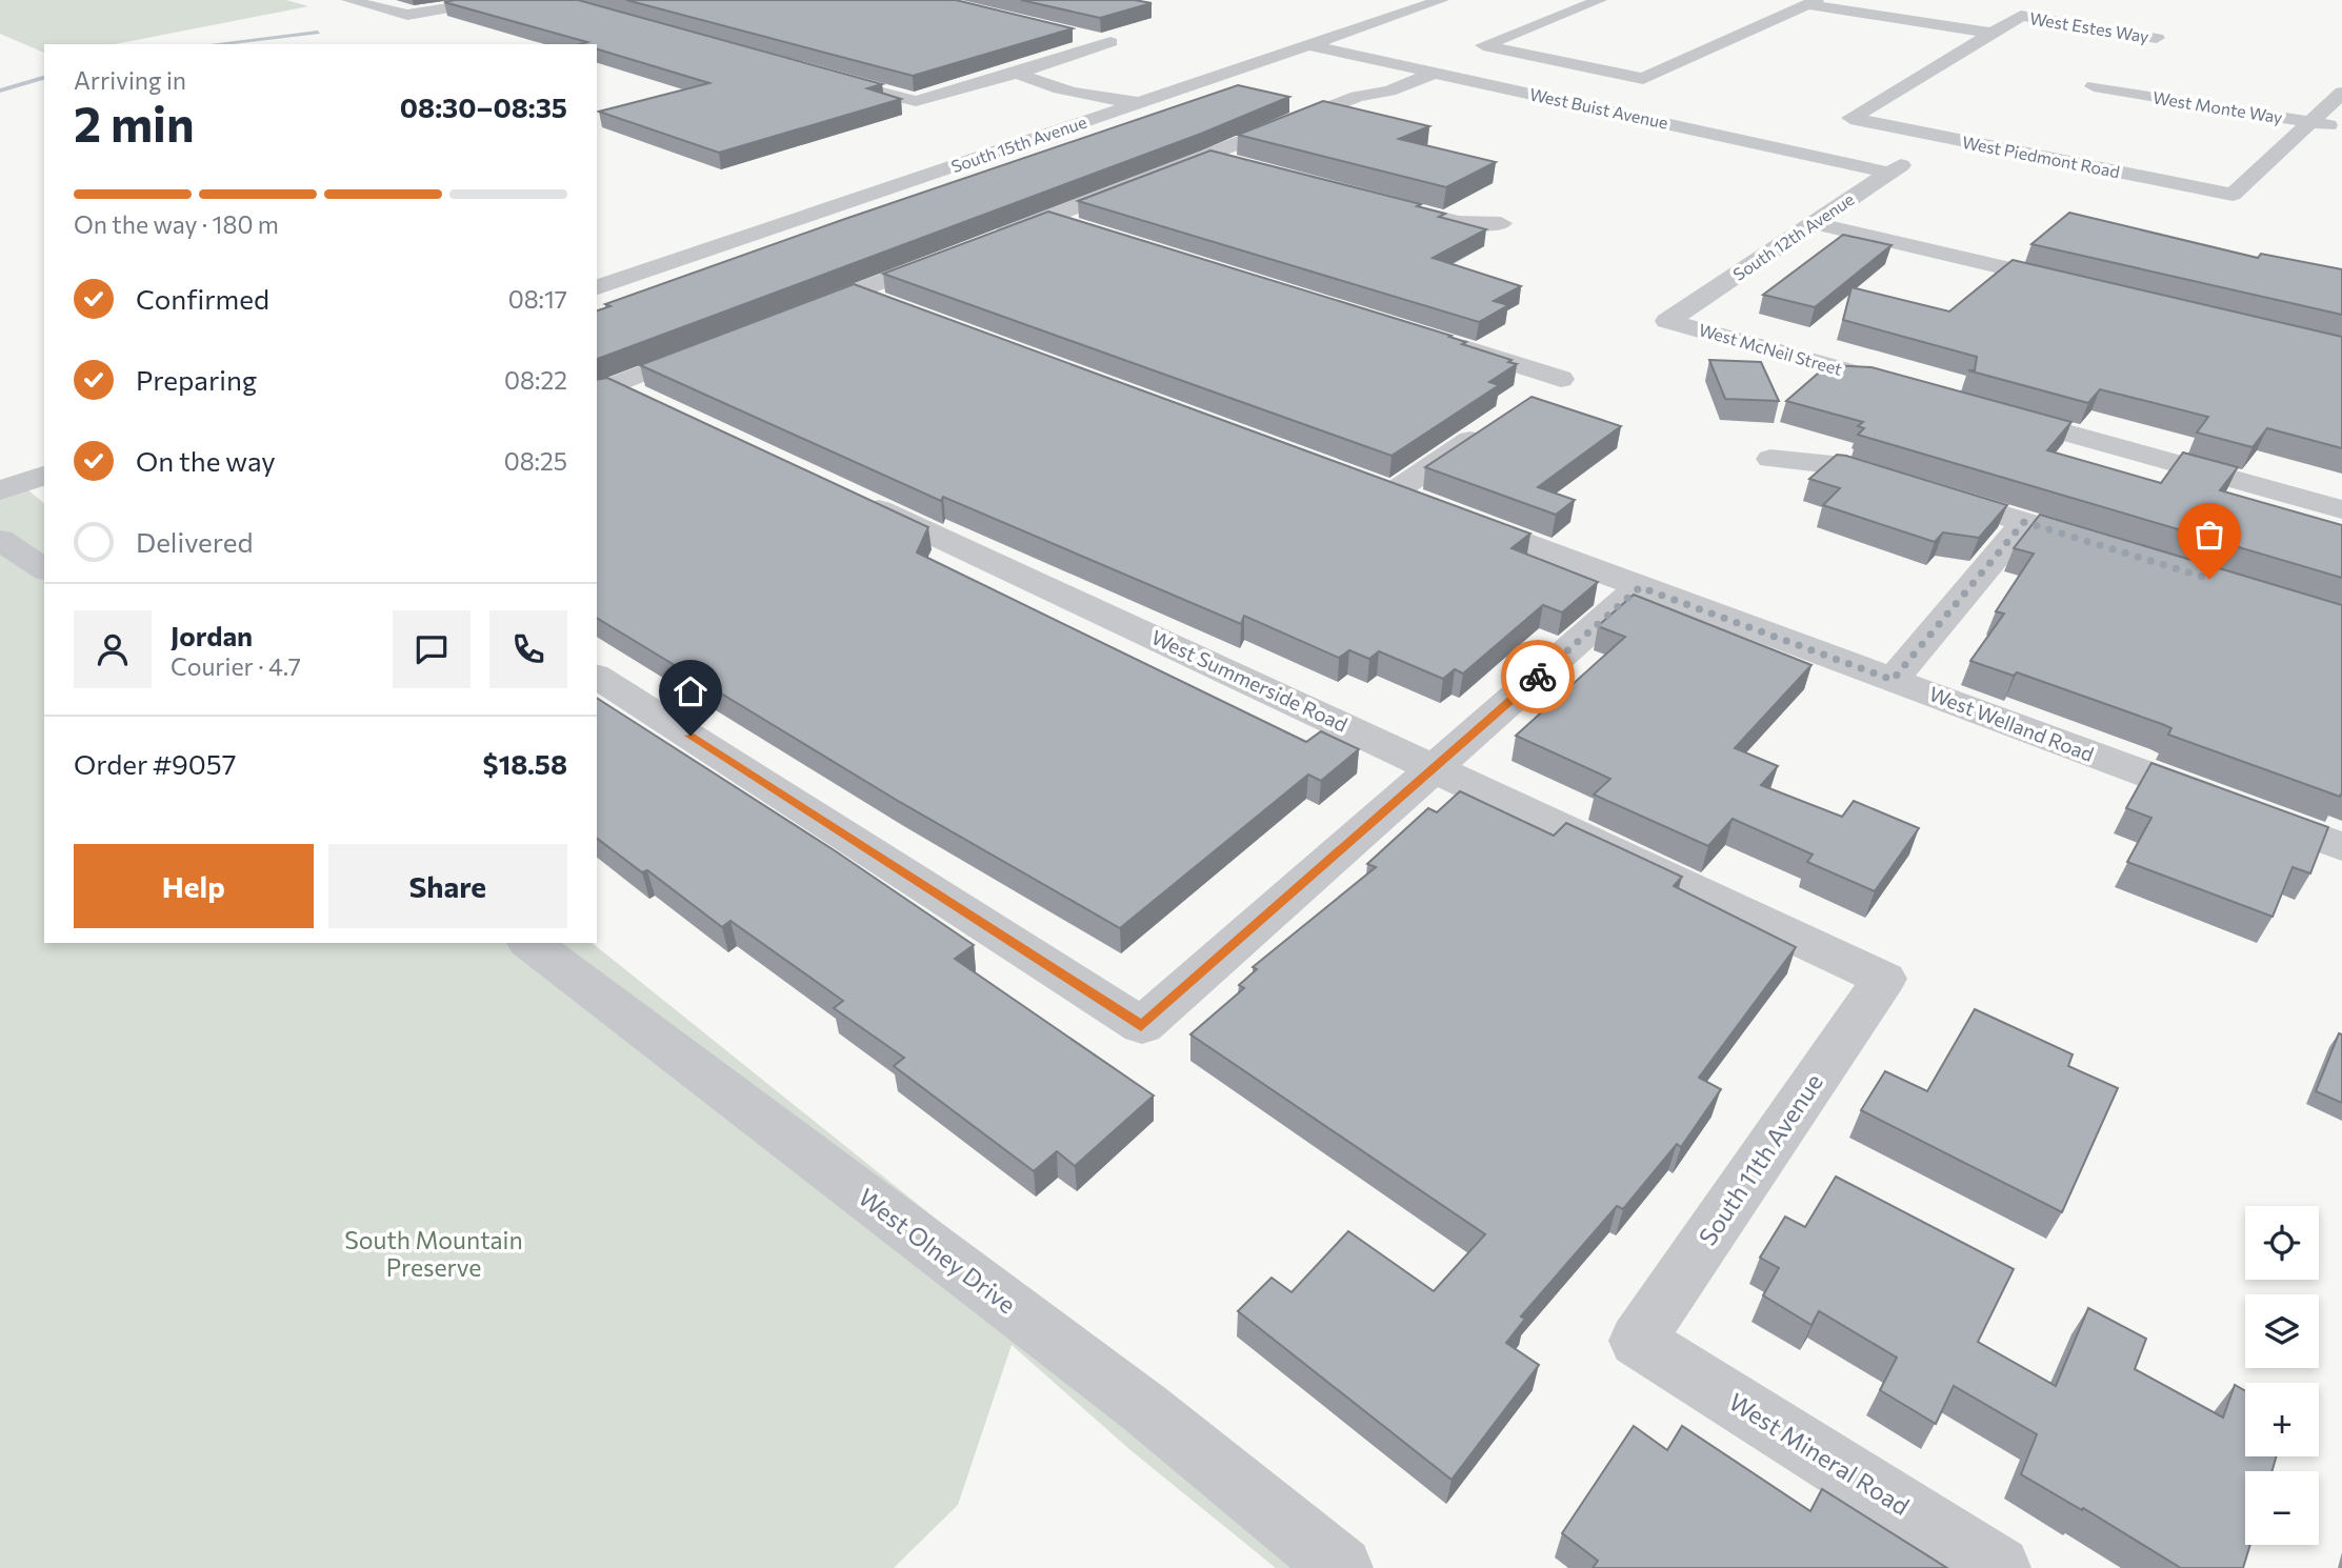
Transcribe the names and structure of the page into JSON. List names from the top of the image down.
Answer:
{
  "streets": {
    "street": [
      "West Estes Way",
      "West Monte Way",
      "West Buist Avenue",
      "South 15th Avenue",
      "West Piedmont Road",
      "South 12th Avenue",
      "West McNeil Street",
      "West Summerside Road",
      "West Welland Road",
      "South 11th Avenue",
      "West Olney Drive",
      "West Mineral Road"
    ]
  },
  "crossings": [
    ["West Estes Way", "West Piedmont Road"],
    ["West Monte Way", "West Piedmont Road"],
    ["West Buist Avenue", "South 15th Avenue"],
    ["West Buist Avenue", "South 12th Avenue"],
    ["South 12th Avenue", "West McNeil Street"],
    ["West Summerside Road", "South 11th Avenue"],
    ["South 11th Avenue", "West Mineral Road"]
  ],
  "parks": ["South Mountain Preserve"],
  "page": {
    "heading": ["2 min", "Arriving in", "08:30–08:35"],
    "panel": [
      "Jordan",
      "Courier · 4.7",
      "Order #9057",
      "$18.58"
    ],
    "bar": "On the way · 180 m",
    "list": [
      ["Confirmed", "08:17"],
      ["Preparing", "08:22"],
      ["On the way", "08:25"],
      "Delivered"
    ],
    "buttons": ["Help", "Share"],
    "map_buttons": ["+", "−"]
  }
}
